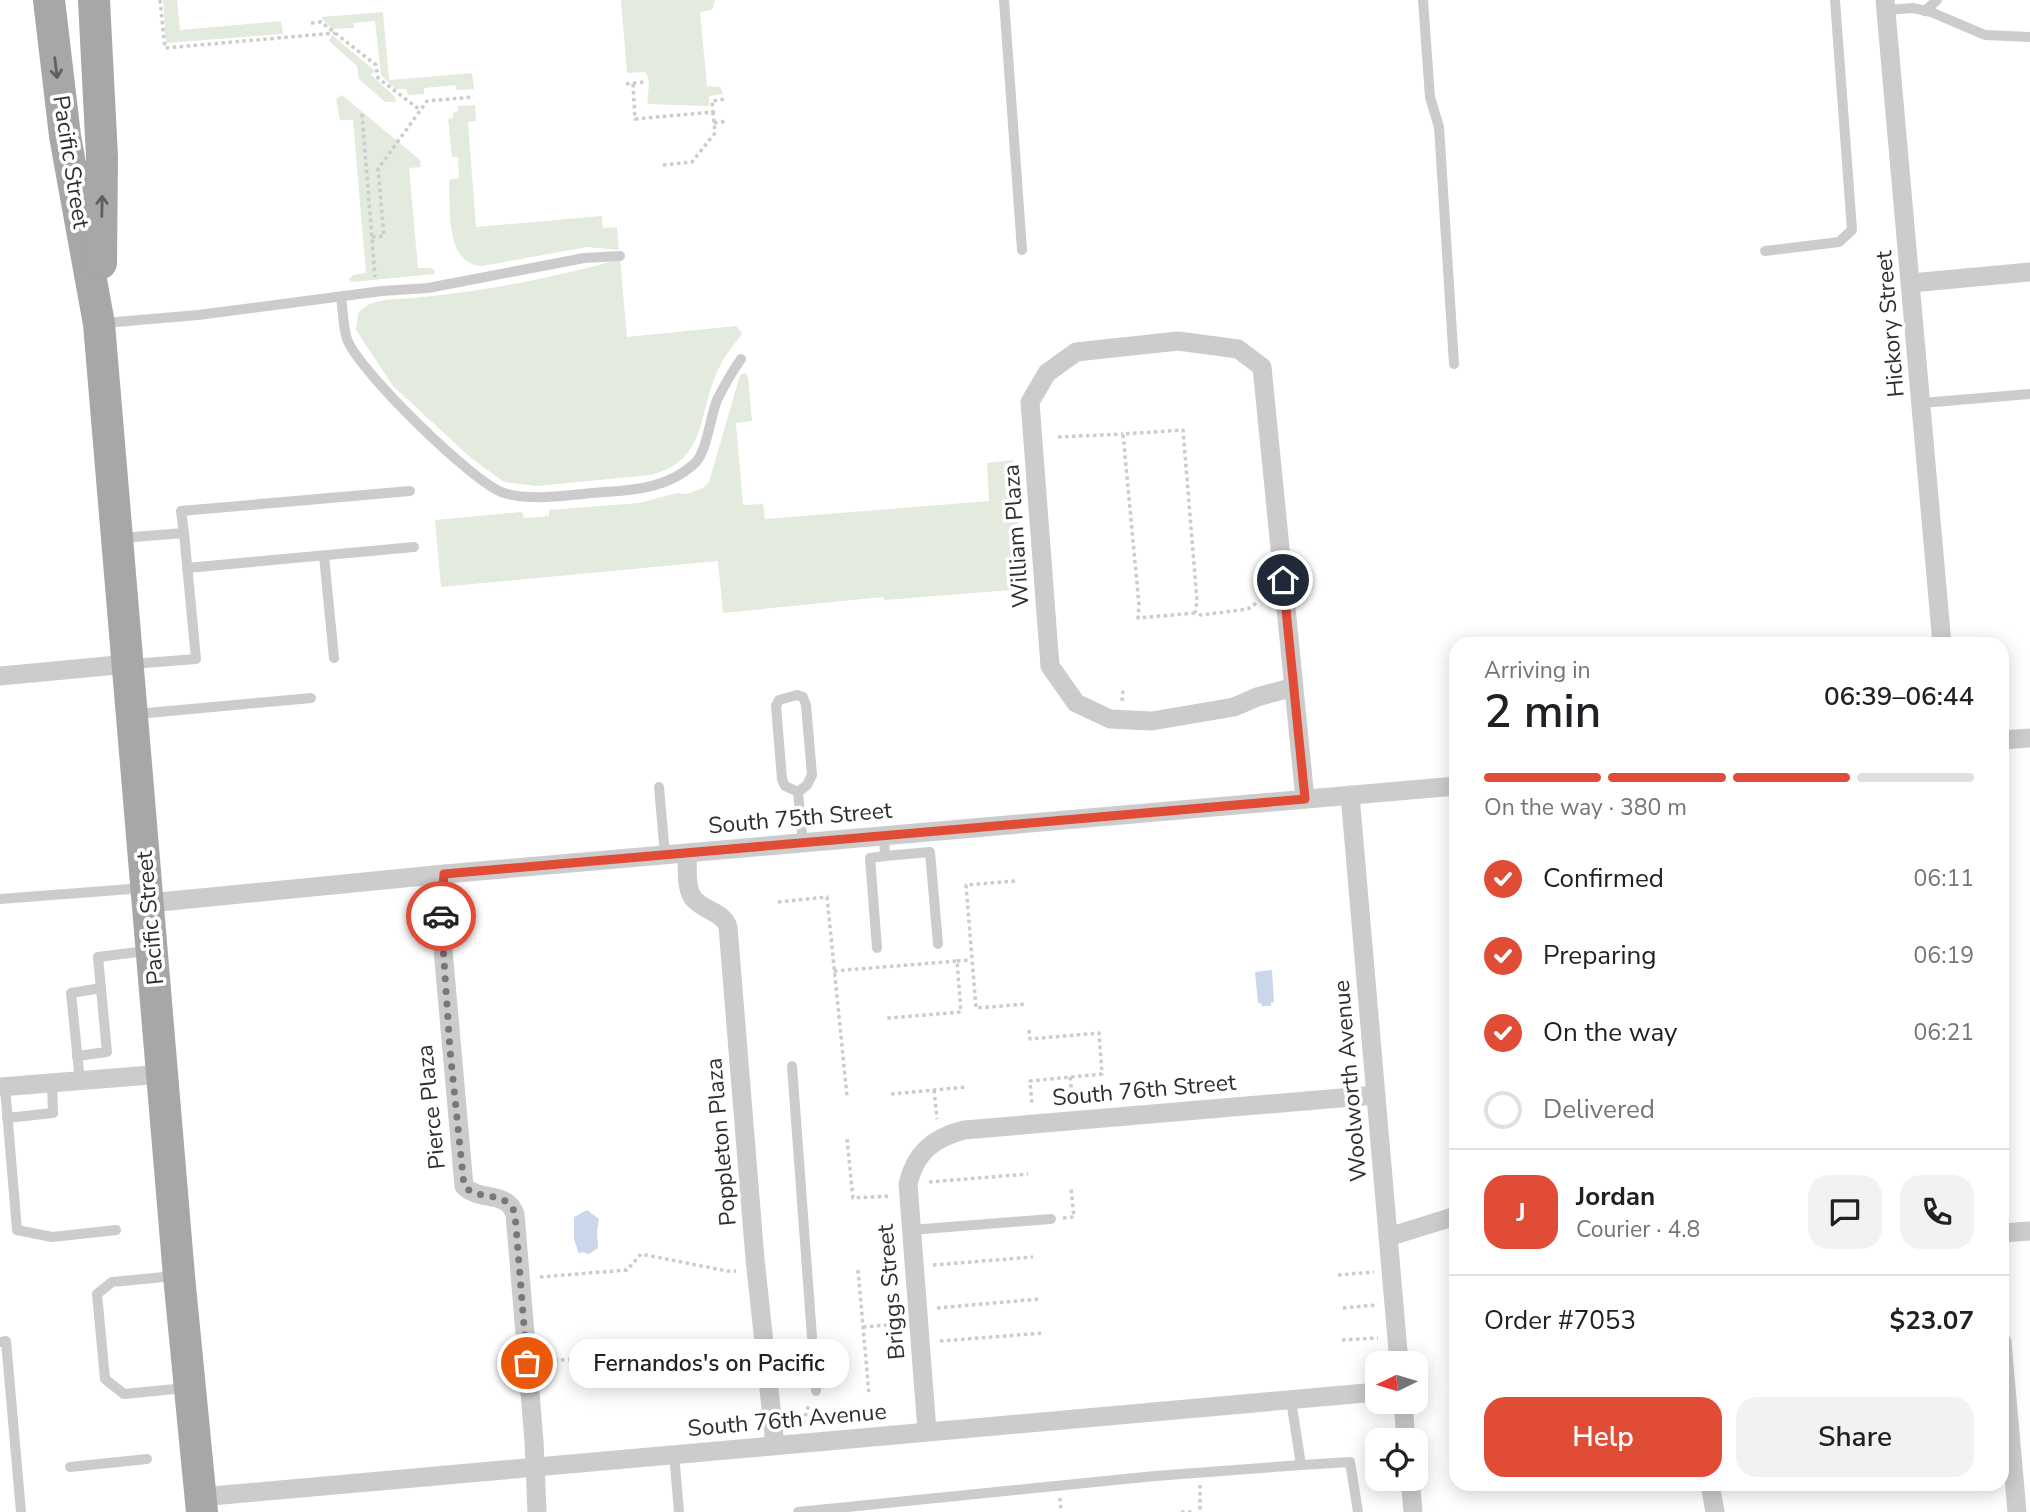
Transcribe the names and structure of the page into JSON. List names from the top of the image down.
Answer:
{
  "streets": {
    "main road": ["Pacific Street"],
    "street": [
      "Hickory Street",
      "William Plaza",
      "South 75th Street",
      "Woolworth Avenue",
      "South 76th Street",
      "Pierce Plaza",
      "Poppleton Plaza",
      "Briggs Street",
      "South 76th Avenue"
    ]
  },
  "crossings": [
    ["Pacific Street", "South 75th Street"],
    ["Pacific Street", "South 76th Avenue"],
    ["South 75th Street", "Woolworth Avenue"],
    ["South 75th Street", "Pierce Plaza"],
    ["South 75th Street", "Poppleton Plaza"],
    ["Woolworth Avenue", "South 76th Street"],
    ["South 76th Street", "Briggs Street"],
    ["Pierce Plaza", "South 76th Avenue"],
    ["Poppleton Plaza", "South 76th Avenue"],
    ["Briggs Street", "South 76th Avenue"]
  ],
  "places": ["Fernandos's on Pacific"],
  "north": "left",
  "page": {
    "heading": ["2 min", "Arriving in", "06:39–06:44"],
    "panel": [
      "Jordan",
      "Courier · 4.8",
      "Order #7053",
      "$23.07"
    ],
    "bar": "On the way · 380 m",
    "list": [
      ["Confirmed", "06:11"],
      ["Preparing", "06:19"],
      ["On the way", "06:21"],
      "Delivered"
    ],
    "round": "J",
    "bubble": "Fernandos's on Pacific",
    "buttons": ["Help", "Share"]
  }
}
